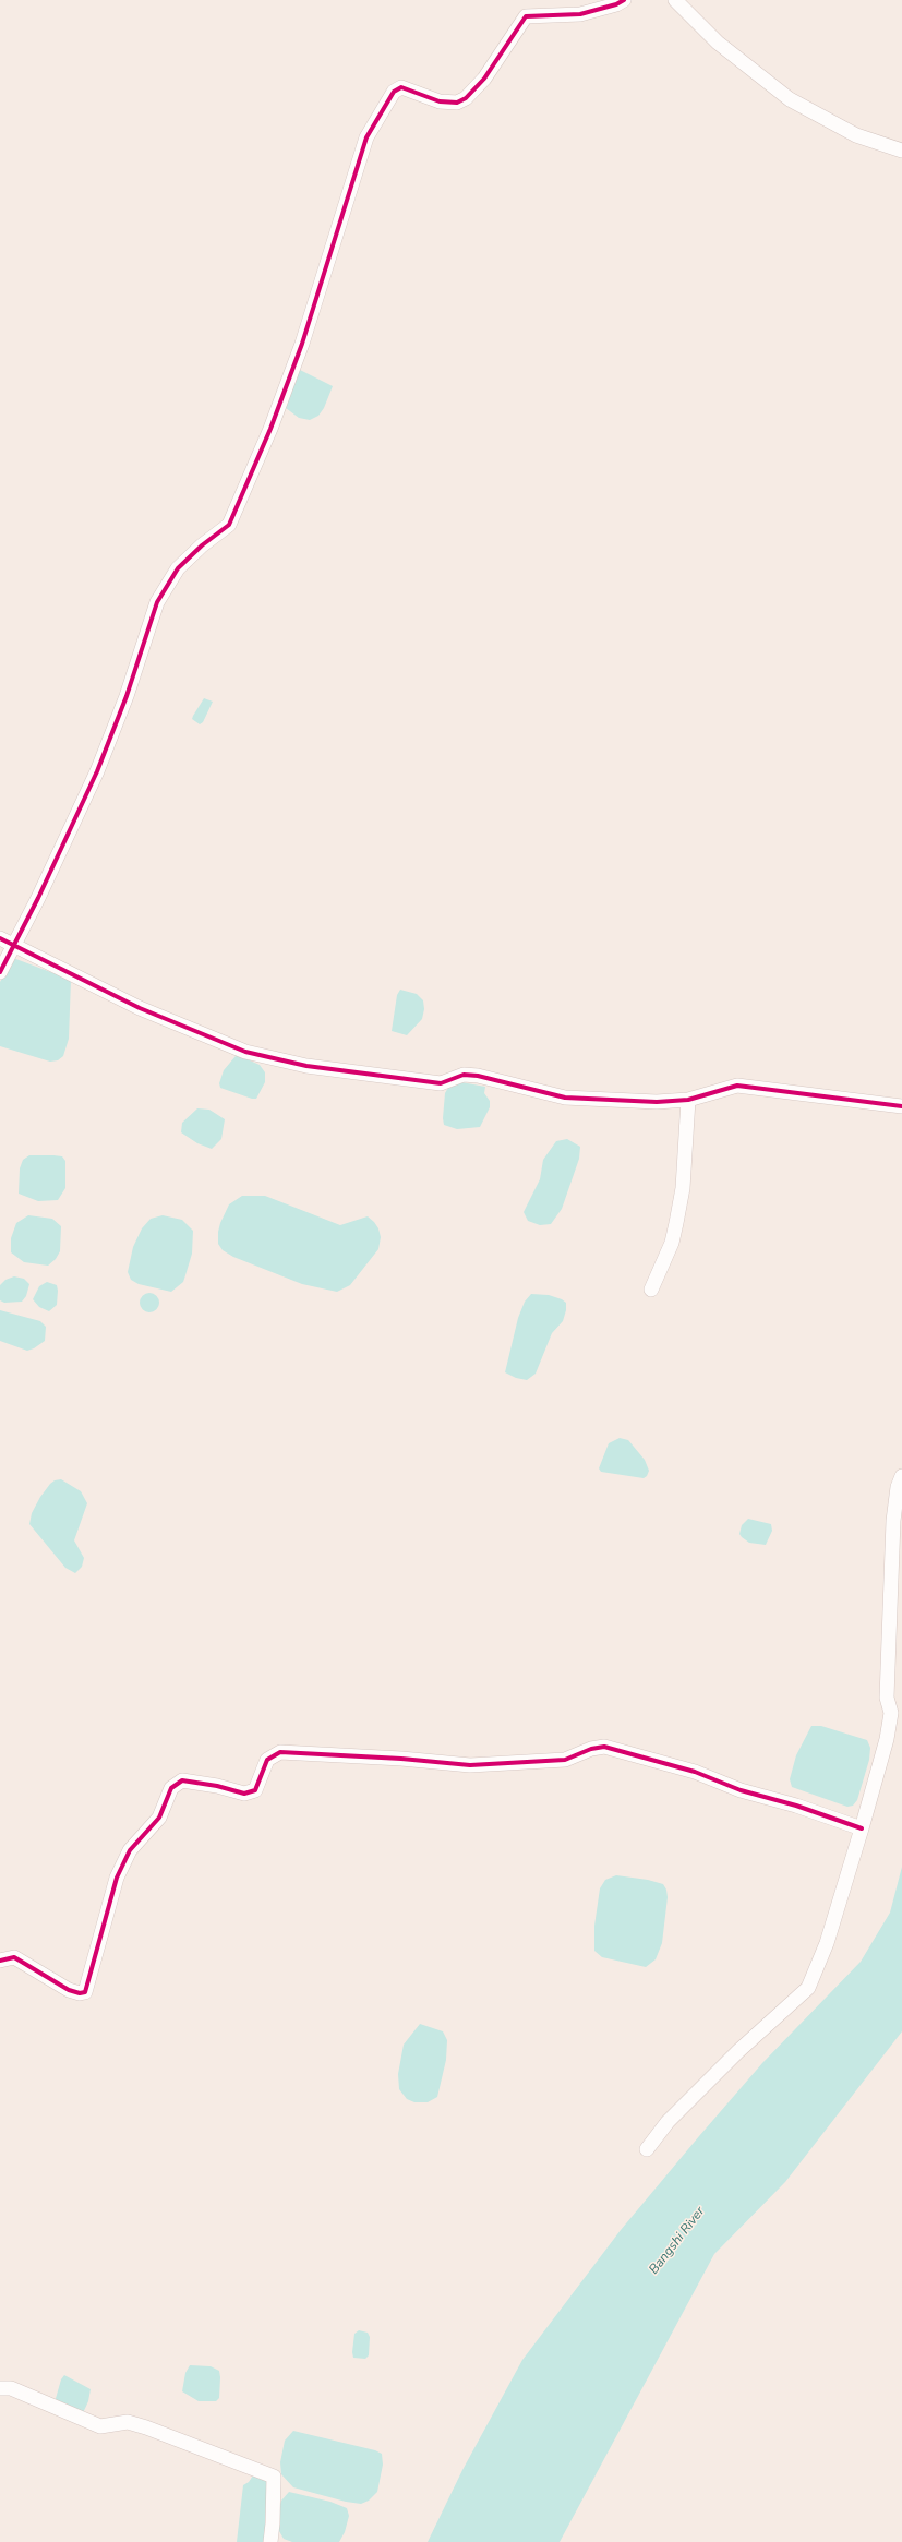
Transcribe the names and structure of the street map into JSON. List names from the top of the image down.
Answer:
{
  "water": ["Bangshi River"]
}
